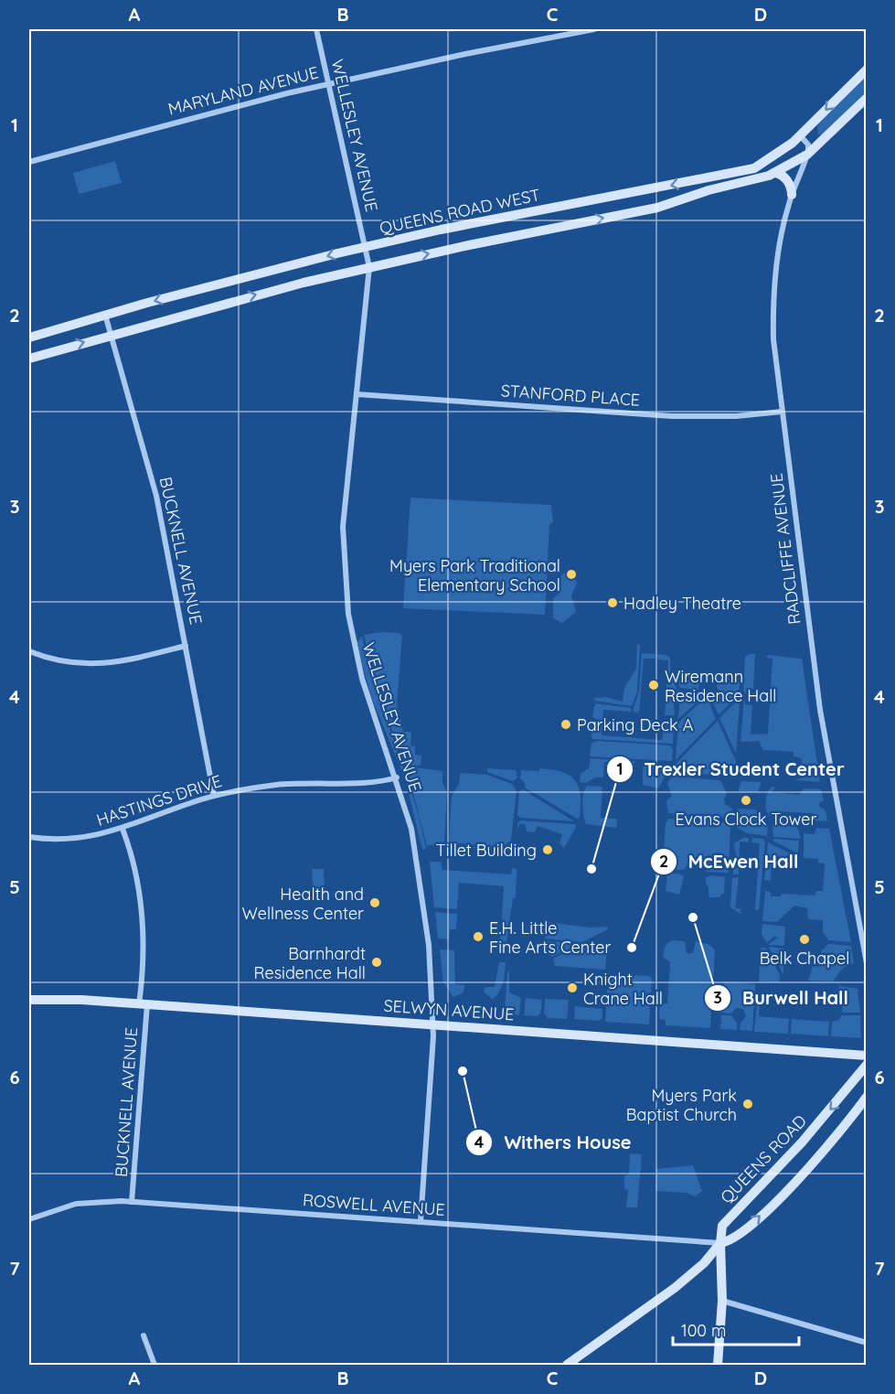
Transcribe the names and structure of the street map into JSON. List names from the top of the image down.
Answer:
{
  "streets": {
    "street": [
      "MARYLAND AVENUE",
      "WELLESLEY AVENUE",
      "QUEENS ROAD WEST",
      "STANFORD PLACE",
      "RADCLIFFE AVENUE",
      "BUCKNELL AVENUE",
      "HASTINGS DRIVE",
      "SELWYN AVENUE",
      "QUEENS ROAD",
      "ROSWELL AVENUE"
    ]
  },
  "crossings": [
    ["MARYLAND AVENUE", "WELLESLEY AVENUE"],
    ["WELLESLEY AVENUE", "QUEENS ROAD WEST"],
    ["WELLESLEY AVENUE", "STANFORD PLACE"],
    ["WELLESLEY AVENUE", "HASTINGS DRIVE"],
    ["WELLESLEY AVENUE", "SELWYN AVENUE"],
    ["WELLESLEY AVENUE", "ROSWELL AVENUE"],
    ["QUEENS ROAD WEST", "BUCKNELL AVENUE"],
    ["STANFORD PLACE", "RADCLIFFE AVENUE"],
    ["BUCKNELL AVENUE", "HASTINGS DRIVE"],
    ["BUCKNELL AVENUE", "SELWYN AVENUE"],
    ["BUCKNELL AVENUE", "ROSWELL AVENUE"],
    ["QUEENS ROAD", "ROSWELL AVENUE"]
  ],
  "places": [
    "Myers Park Traditional Elementary School",
    "Hadley Theatre",
    "Wiremann Residence Hall",
    "Parking Deck A",
    "Evans Clock Tower",
    "Tillet Building",
    "Trexler Student Center",
    "Health and Wellness Center",
    "Burwell Hall",
    "E.H. Little Fine Arts Center",
    "Belk Chapel",
    "McEwen Hall",
    "Barnhardt Residence Hall",
    "Knight Crane Hall",
    "Withers House",
    "Myers Park Baptist Church"
  ],
  "scale_bar": "100 m",
  "grid": {
    "columns": [
      "A",
      "B",
      "C",
      "D"
    ],
    "rows": [
      "1",
      "2",
      "3",
      "4",
      "5",
      "6",
      "7"
    ]
  }
}
